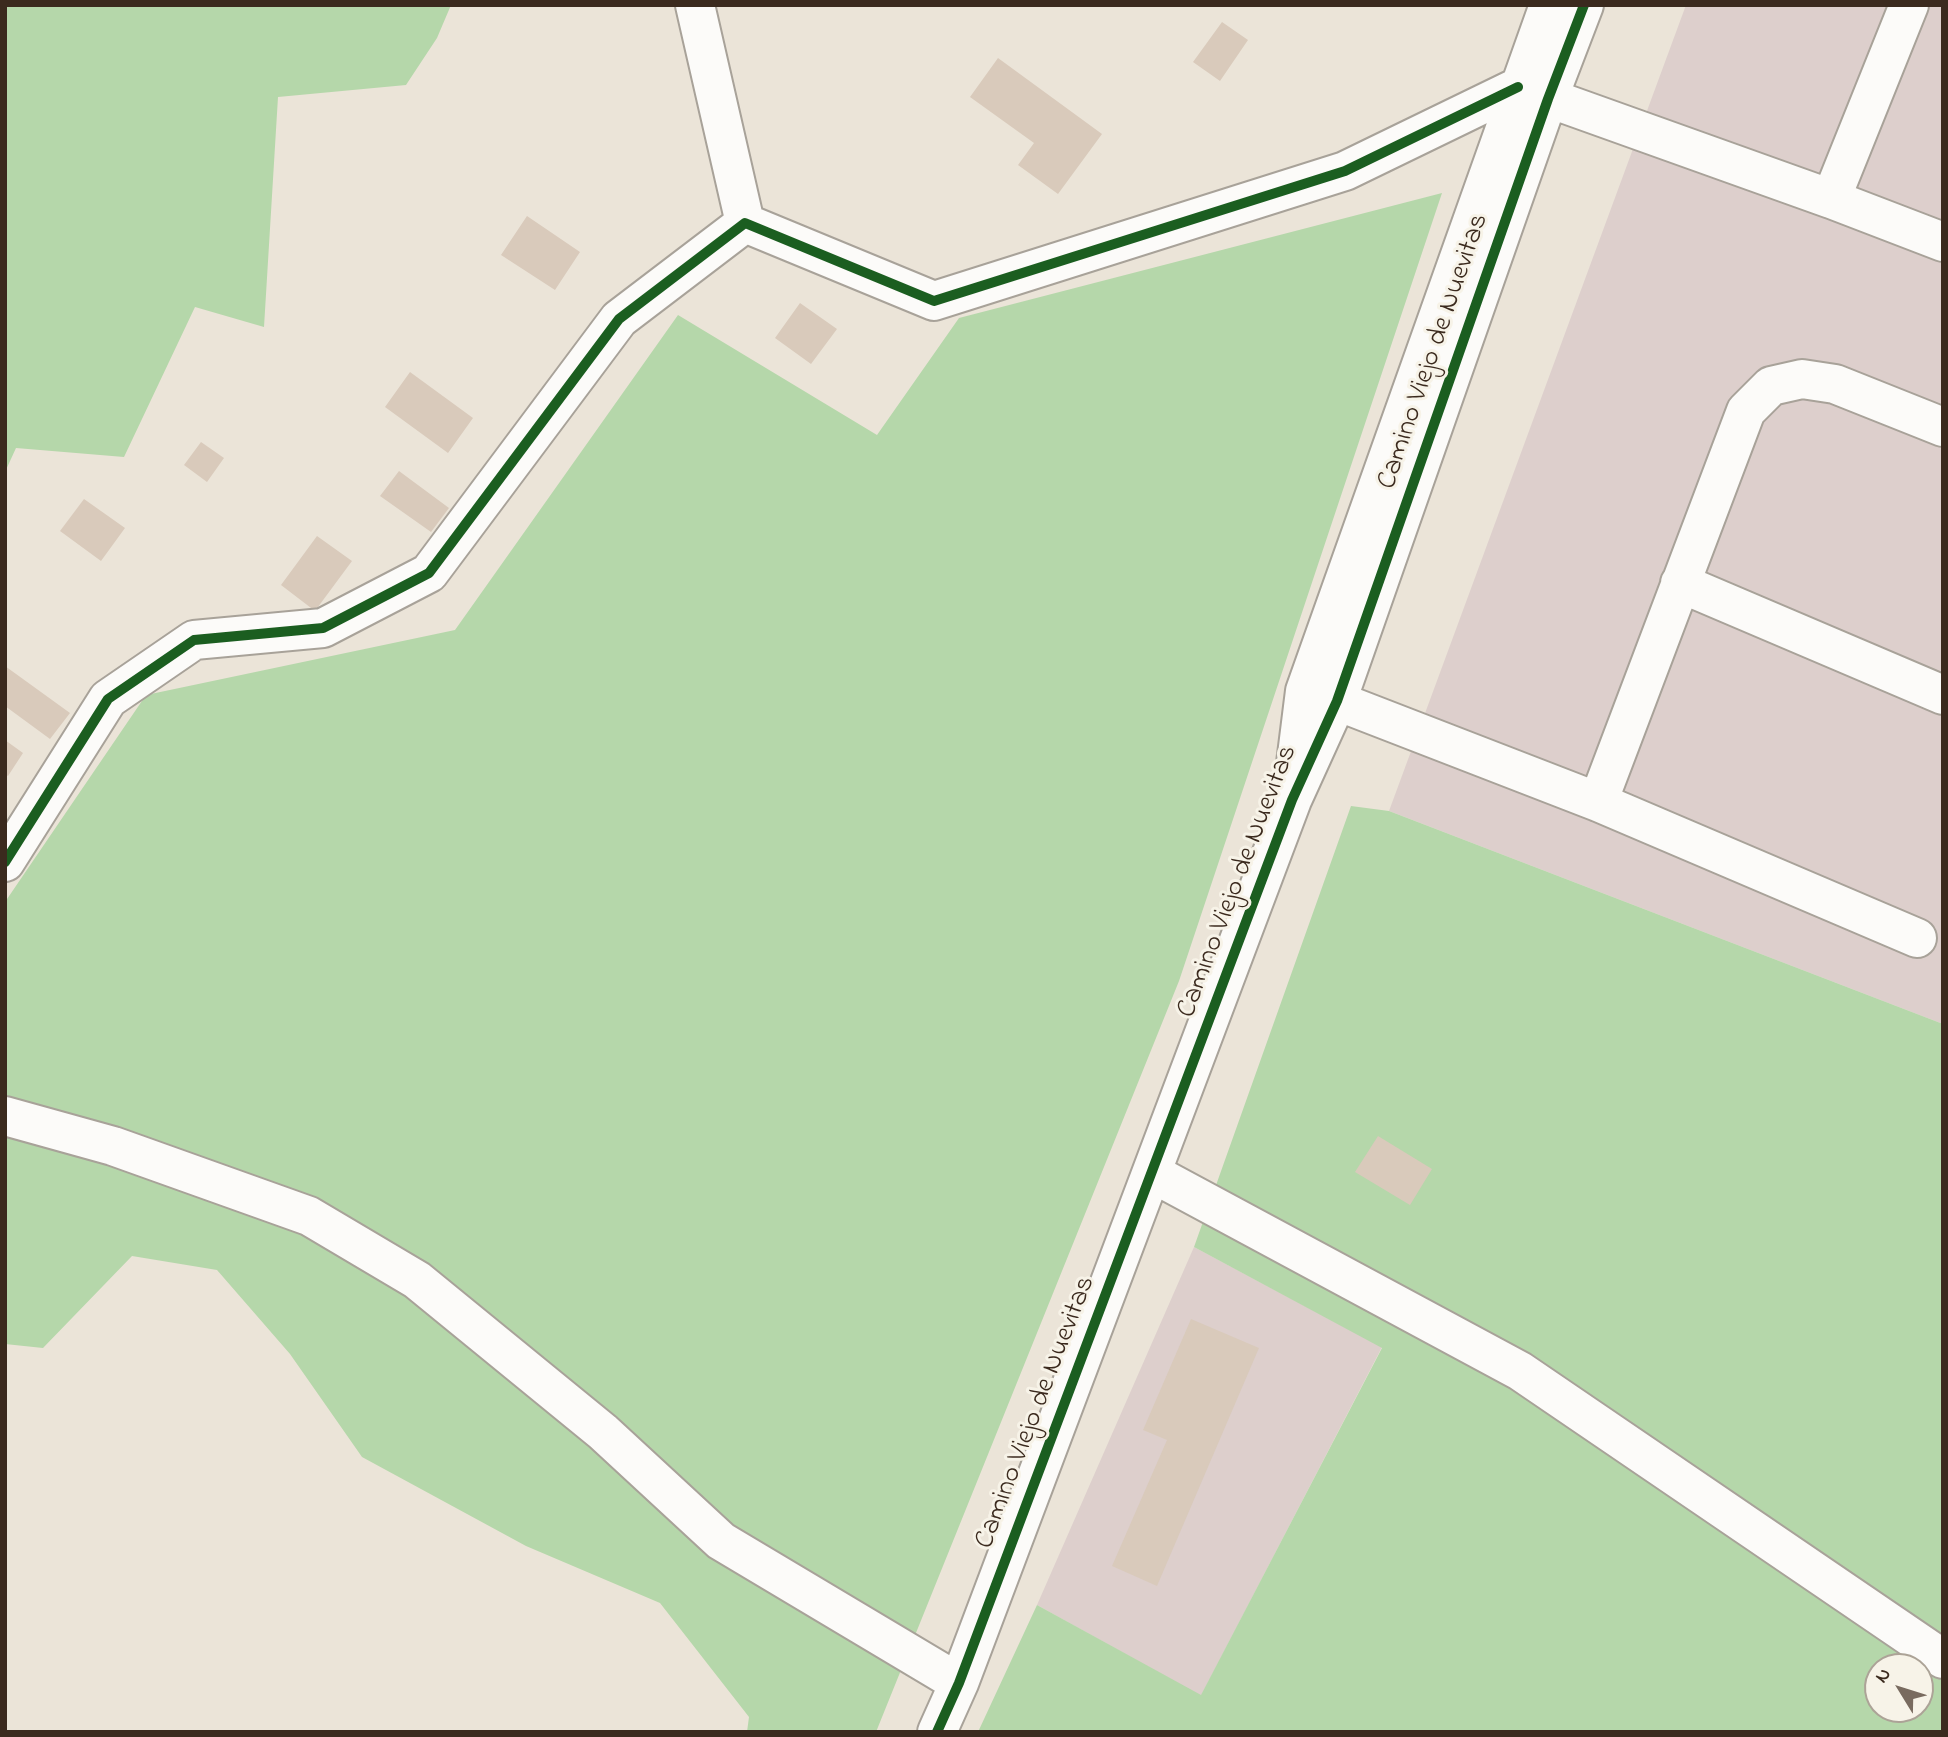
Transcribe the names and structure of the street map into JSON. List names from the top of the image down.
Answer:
{
  "streets": {
    "street": ["Camino Viejo de Nuevitas"]
  },
  "north": "top left"
}
